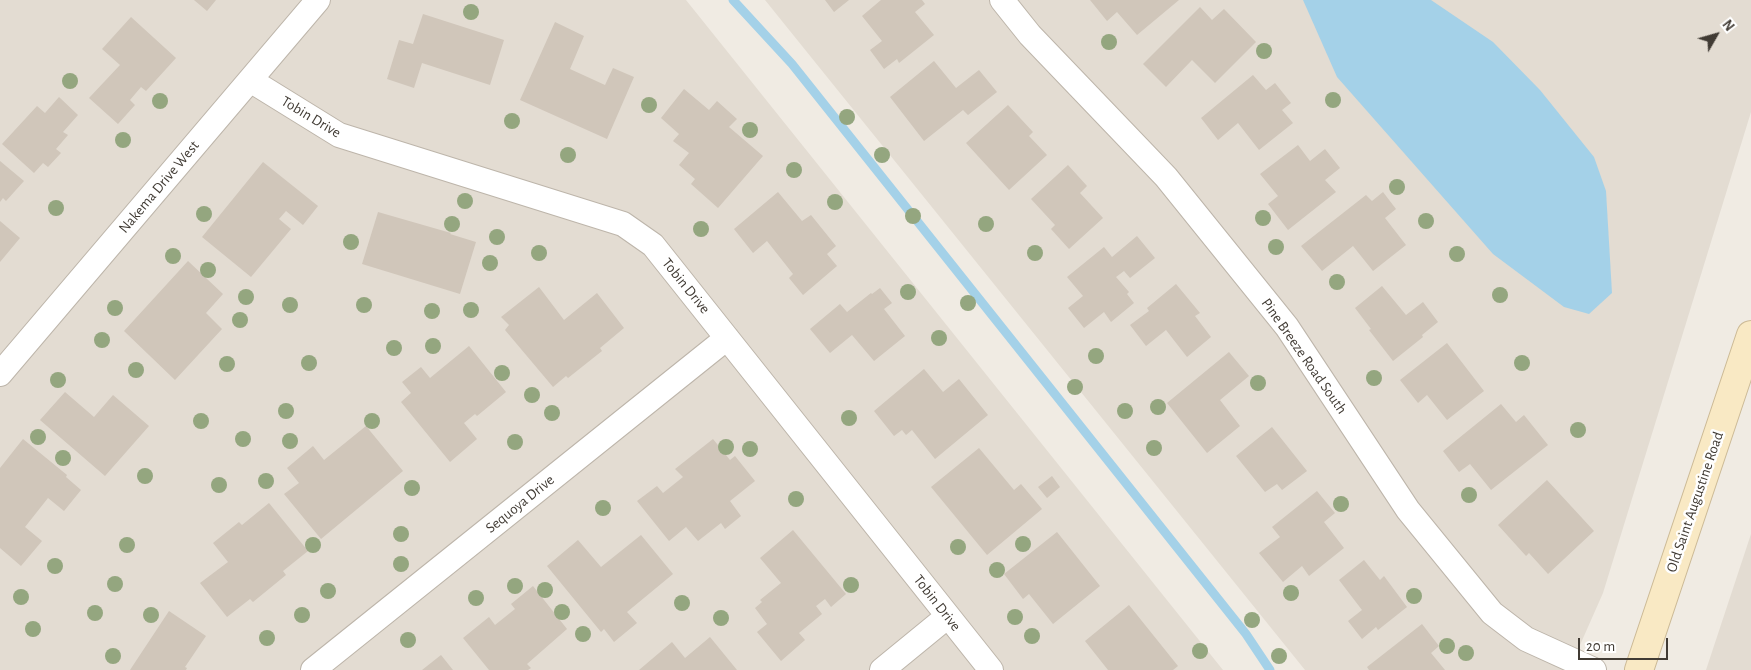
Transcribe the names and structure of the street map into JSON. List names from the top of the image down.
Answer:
{
  "streets": {
    "main road": ["Old Saint Augustine Road"],
    "street": [
      "Tobin Drive",
      "Nakema Drive West",
      "Pine Breeze Road South",
      "Sequoya Drive"
    ]
  },
  "crossings": [
    ["Tobin Drive", "Nakema Drive West"],
    ["Tobin Drive", "Sequoya Drive"]
  ],
  "scale_bar": "20 m",
  "north": "top right"
}
